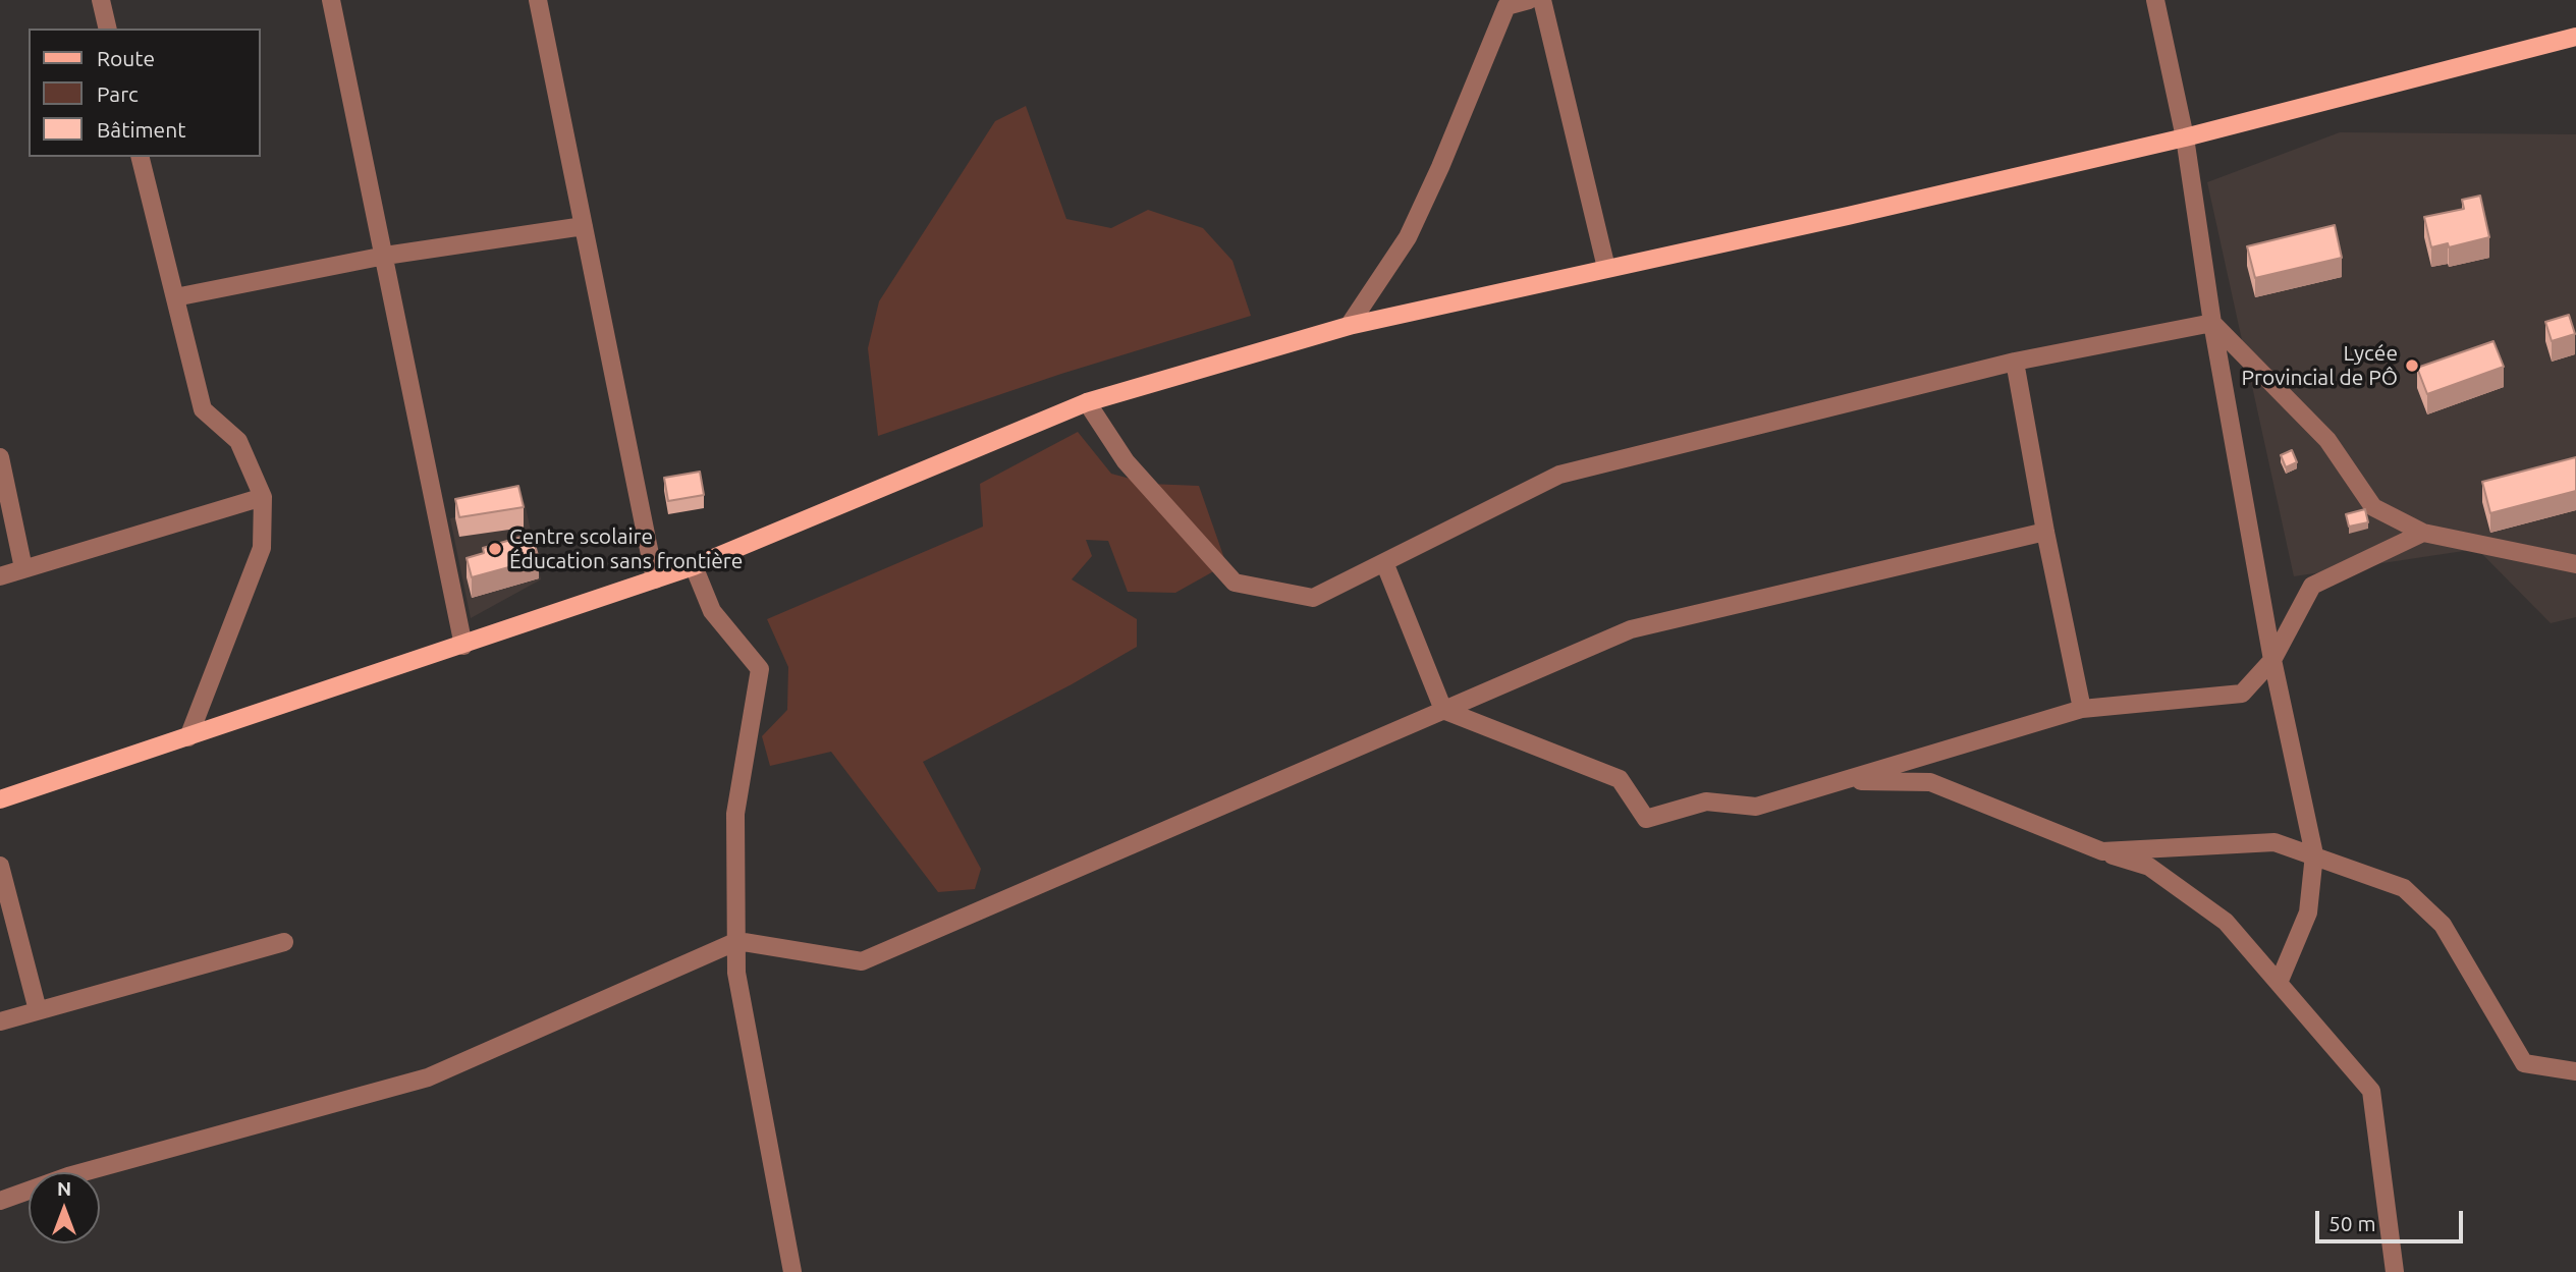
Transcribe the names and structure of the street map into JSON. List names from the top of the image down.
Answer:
{
  "places": ["Lycée Provincial de PÔ", "Centre scolaire Éducation sans frontière"],
  "legend": ["Route", "Parc", "Bâtiment"],
  "scale_bar": "50 m",
  "north": "top"
}
